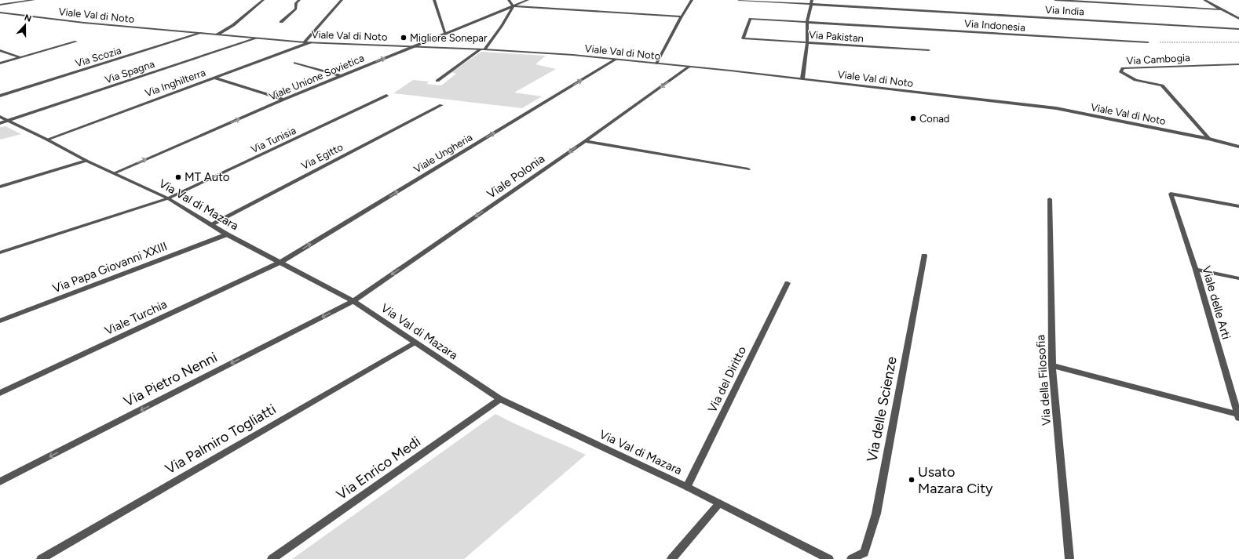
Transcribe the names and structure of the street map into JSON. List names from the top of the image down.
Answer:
{
  "streets": {
    "street": [
      "Via India",
      "Viale Val di Noto",
      "Via Indonesia",
      "Via Pakistan",
      "Via Scozia",
      "Via Cambogia",
      "Via Spagna",
      "Viale Unione Sovietica",
      "Via Inghilterra",
      "Via Tunisia",
      "Viale Ungheria",
      "Via Egitto",
      "Viale Polonia",
      "Via Val di Mazara",
      "Via Papa Giovanni XXIII",
      "Viale delle Arti",
      "Viale Turchia",
      "Via Pietro Nenni",
      "Via del Diritto",
      "Via della Filosofia",
      "Via delle Scienze",
      "Via Palmiro Togliatti",
      "Via Enrico Medi"
    ]
  },
  "crossings": [
    ["Viale Val di Noto", "Via Scozia"],
    ["Viale Val di Noto", "Via Cambogia"],
    ["Viale Val di Noto", "Via Spagna"],
    ["Viale Val di Noto", "Viale Unione Sovietica"],
    ["Viale Val di Noto", "Via Inghilterra"],
    ["Viale Val di Noto", "Viale Ungheria"],
    ["Viale Val di Noto", "Viale Polonia"],
    ["Via Indonesia", "Via Pakistan"],
    ["Via Spagna", "Via Val di Mazara"],
    ["Viale Unione Sovietica", "Via Val di Mazara"],
    ["Via Inghilterra", "Via Val di Mazara"],
    ["Via Tunisia", "Via Val di Mazara"],
    ["Viale Ungheria", "Via Val di Mazara"],
    ["Viale Ungheria", "Viale Turchia"],
    ["Via Egitto", "Via Val di Mazara"],
    ["Viale Polonia", "Via Val di Mazara"],
    ["Viale Polonia", "Via Pietro Nenni"],
    ["Via Val di Mazara", "Via Papa Giovanni XXIII"],
    ["Via Val di Mazara", "Viale Turchia"],
    ["Via Val di Mazara", "Via Pietro Nenni"],
    ["Via Val di Mazara", "Via del Diritto"],
    ["Via Val di Mazara", "Via Palmiro Togliatti"],
    ["Via Val di Mazara", "Via Enrico Medi"]
  ],
  "one_way": [
    "Viale Unione Sovietica",
    "Viale Ungheria",
    "Viale Polonia",
    "Via Pietro Nenni"
  ],
  "places": [
    "Migliore Sonepar",
    "Conad",
    "MT Auto",
    "Usato Mazara City"
  ],
  "north": "top"
}
